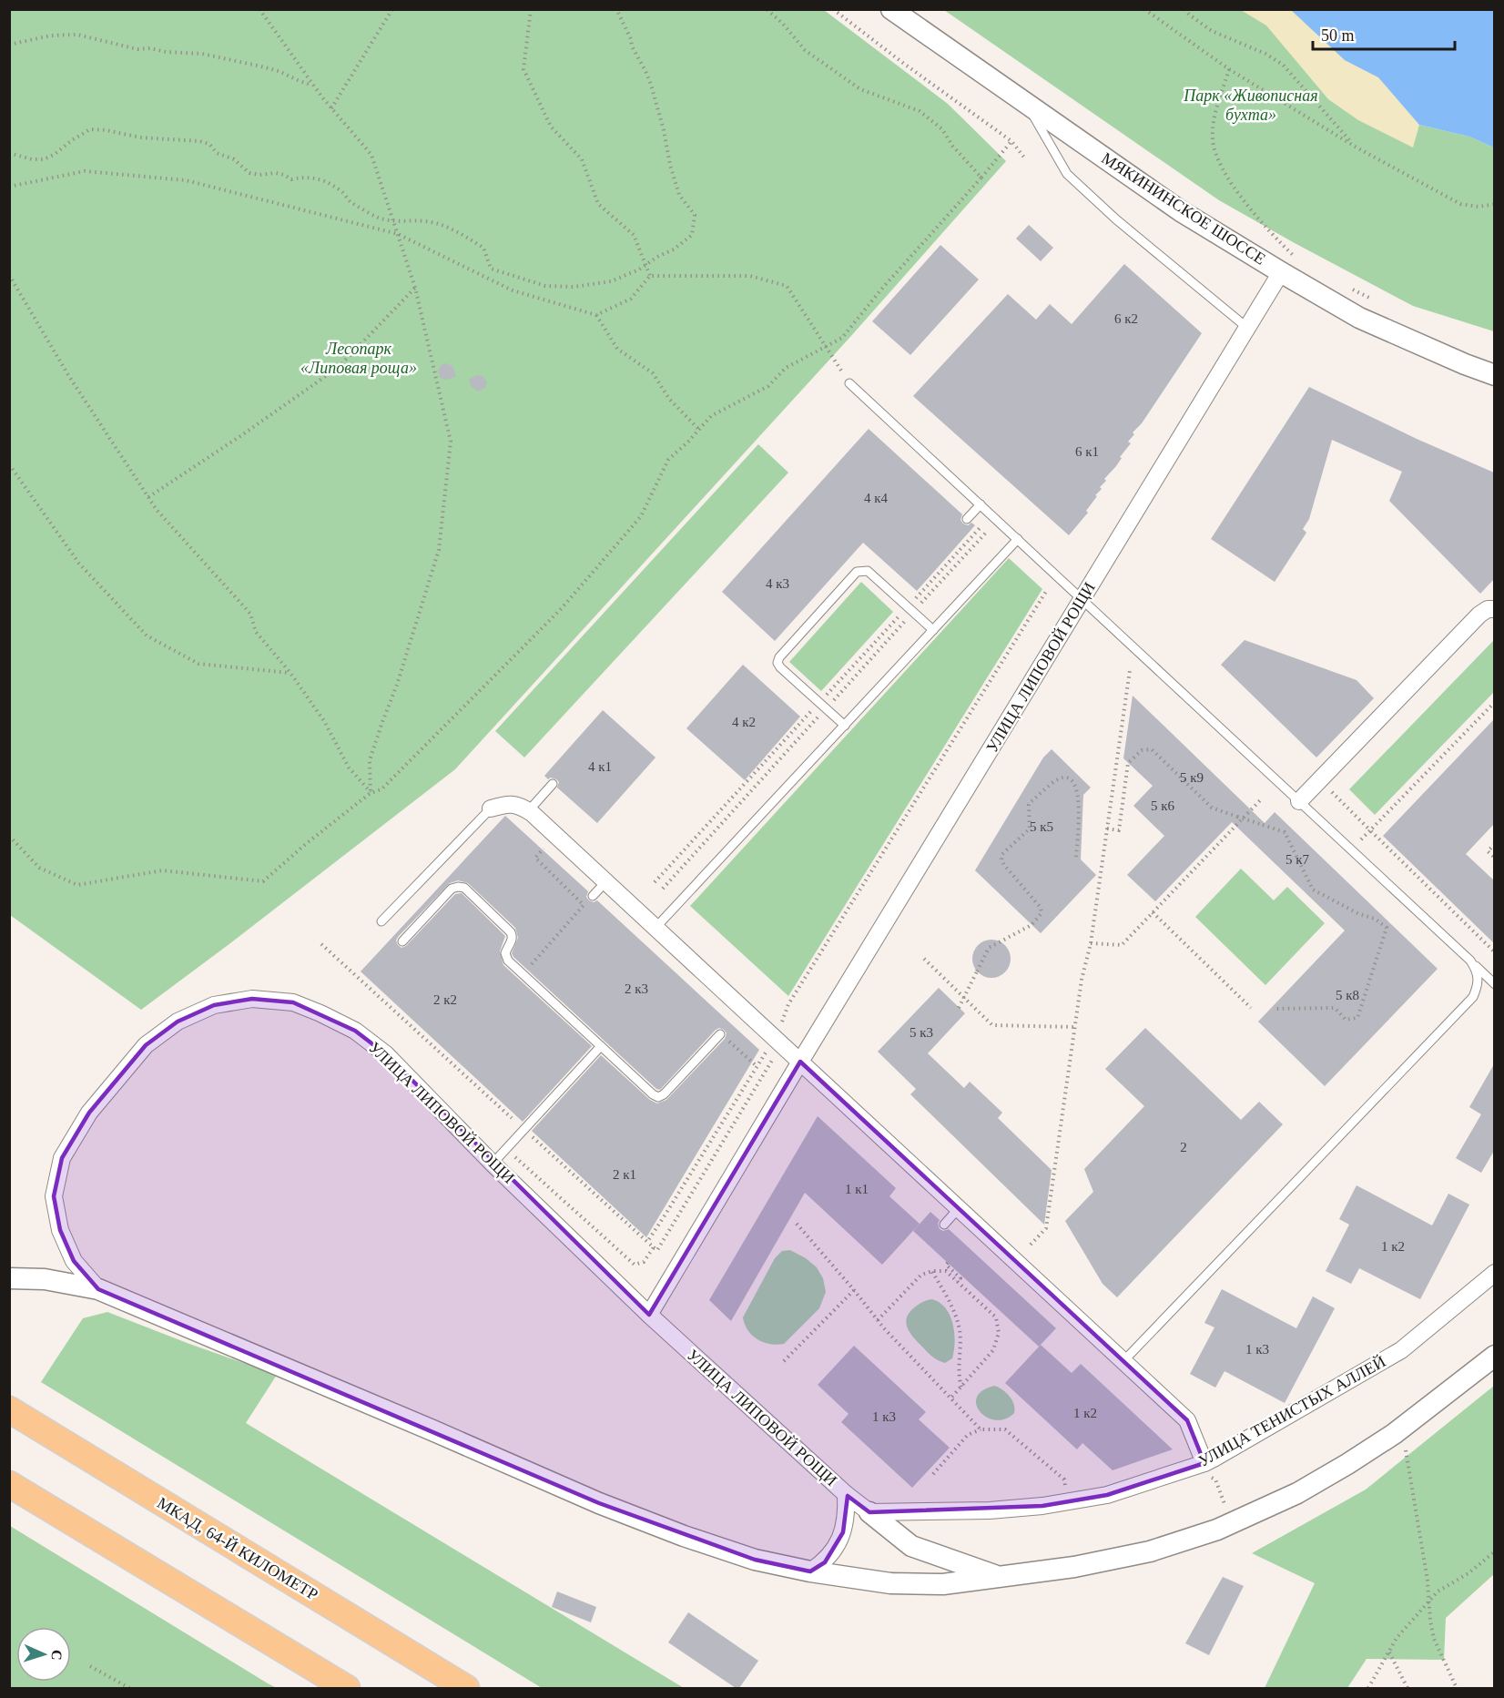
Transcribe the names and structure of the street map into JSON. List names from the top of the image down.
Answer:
{
  "streets": {
    "highway": ["МКАД, 64-Й КИЛОМЕТР"],
    "street": ["МЯКИНИНСКОЕ ШОССЕ", "УЛИЦА ЛИПОВОЙ РОЩИ", "УЛИЦА ТЕНИСТЫХ АЛЛЕЙ"]
  },
  "crossings": [
    ["МЯКИНИНСКОЕ ШОССЕ", "УЛИЦА ЛИПОВОЙ РОЩИ"],
    ["УЛИЦА ЛИПОВОЙ РОЩИ", "УЛИЦА ТЕНИСТЫХ АЛЛЕЙ"]
  ],
  "parks": ["Парк «Живописная бухта»", "Лесопарк «Липовая роща»"],
  "house_numbers": [
    "6 к2",
    "6 к1",
    "4 к4",
    "4 к3",
    "4 к2",
    "4 к1",
    "5 к9",
    "5 к6",
    "5 к5",
    "5 к7",
    "2 к3",
    "5 к8",
    "2 к2",
    "5 к3",
    "2",
    "2 к1",
    "1 к1",
    "1 к2",
    "1 к3",
    "1 к2",
    "1 к3"
  ],
  "scale_bar": "50 m",
  "north": "right"
}
